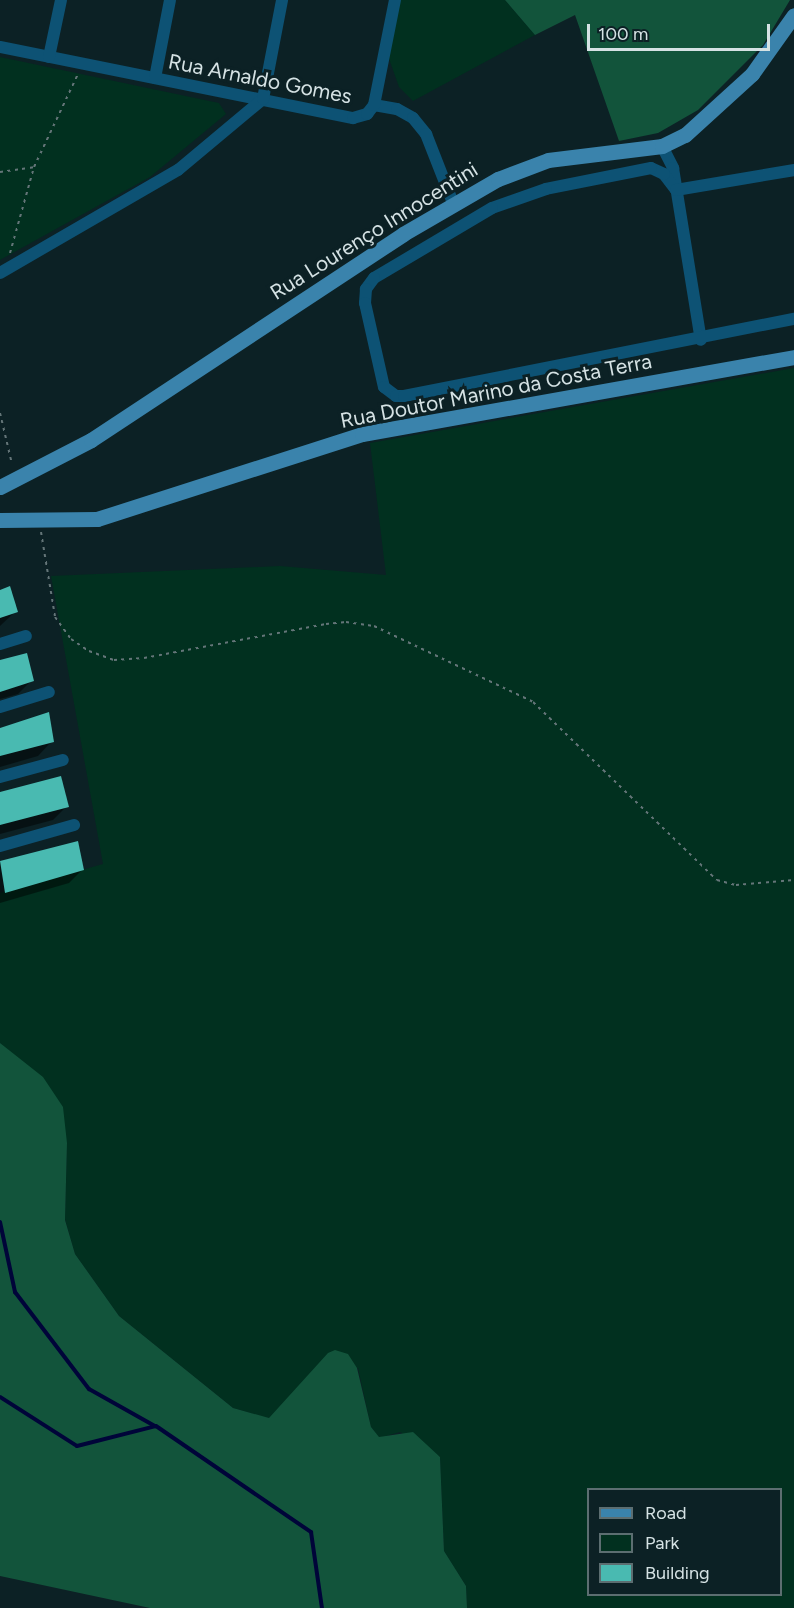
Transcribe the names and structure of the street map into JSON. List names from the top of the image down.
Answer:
{
  "streets": {
    "main road": ["Rua Lourenço Innocentini", "Rua Doutor Marino da Costa Terra"],
    "street": ["Rua Arnaldo Gomes"]
  },
  "crossings": [
    ["Rua Arnaldo Gomes", "Rua Lourenço Innocentini"]
  ],
  "legend": ["Road", "Park", "Building"],
  "scale_bar": "100 m"
}
